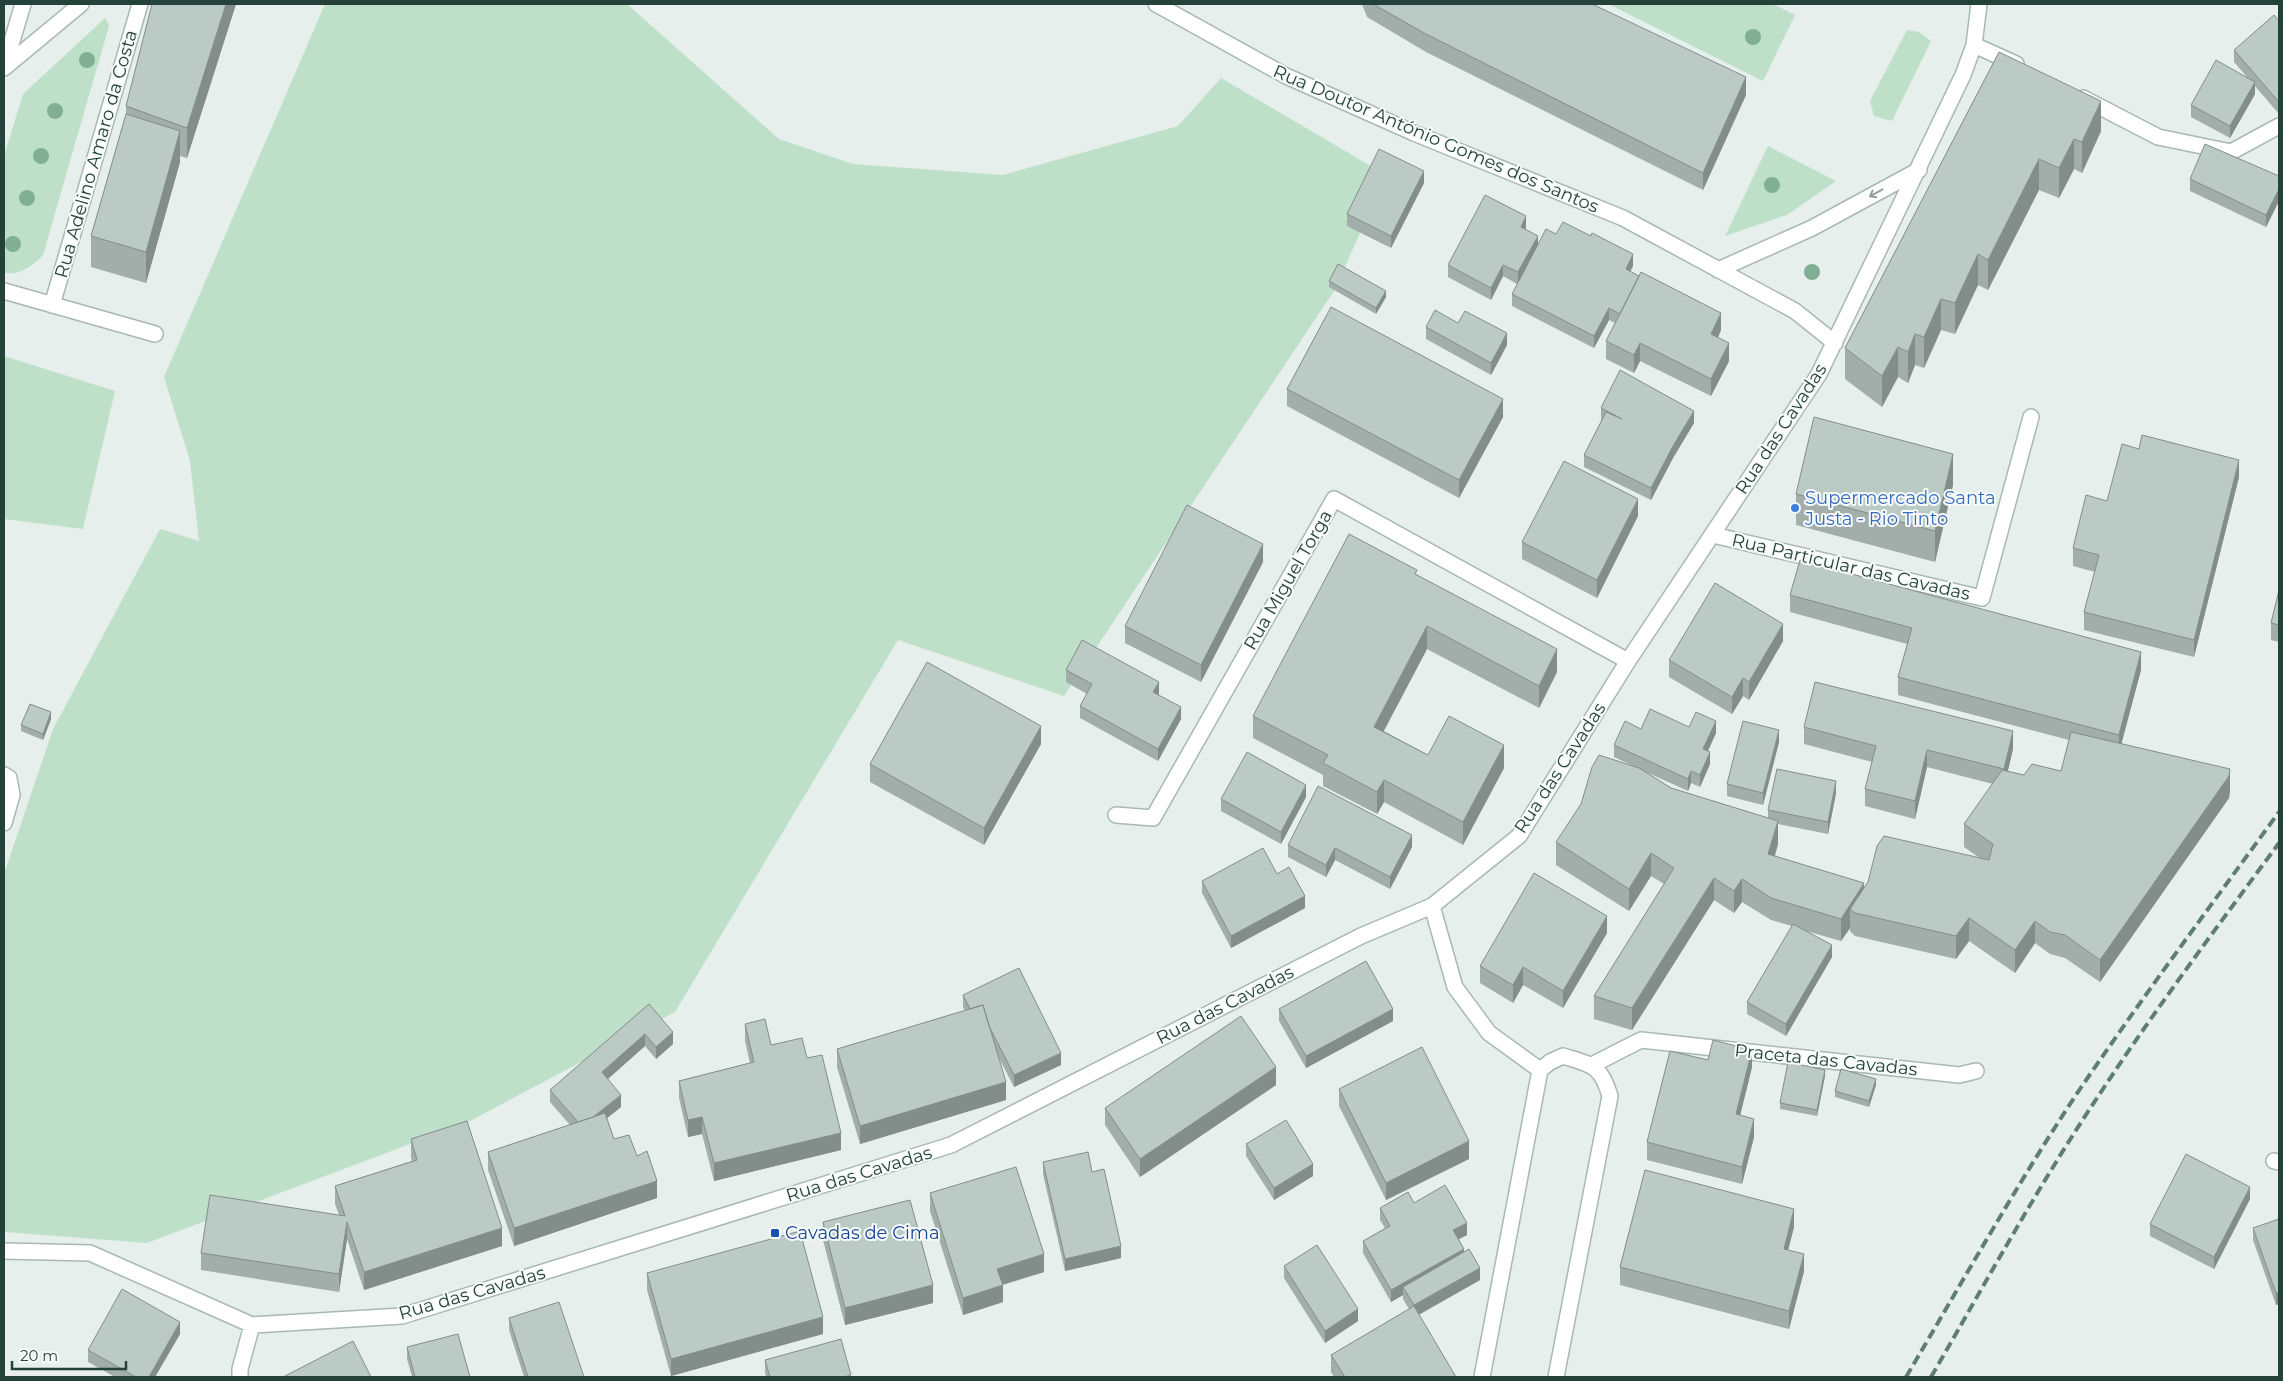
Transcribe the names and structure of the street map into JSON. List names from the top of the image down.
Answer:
{
  "streets": {
    "street": [
      "Rua Doutor António Gomes dos Santos",
      "Rua Adelino Amaro da Costa",
      "Rua das Cavadas",
      "Rua Particular das Cavadas",
      "Rua Miguel Torga",
      "Praceta das Cavadas"
    ]
  },
  "crossings": [
    ["Rua Doutor António Gomes dos Santos", "Rua das Cavadas"],
    ["Rua das Cavadas", "Rua Particular das Cavadas"],
    ["Rua das Cavadas", "Rua Miguel Torga"]
  ],
  "places": {
    "other": ["Supermercado Santa Justa - Rio Tinto"],
    "transit": ["Cavadas de Cima"]
  },
  "scale_bar": "20 m"
}
